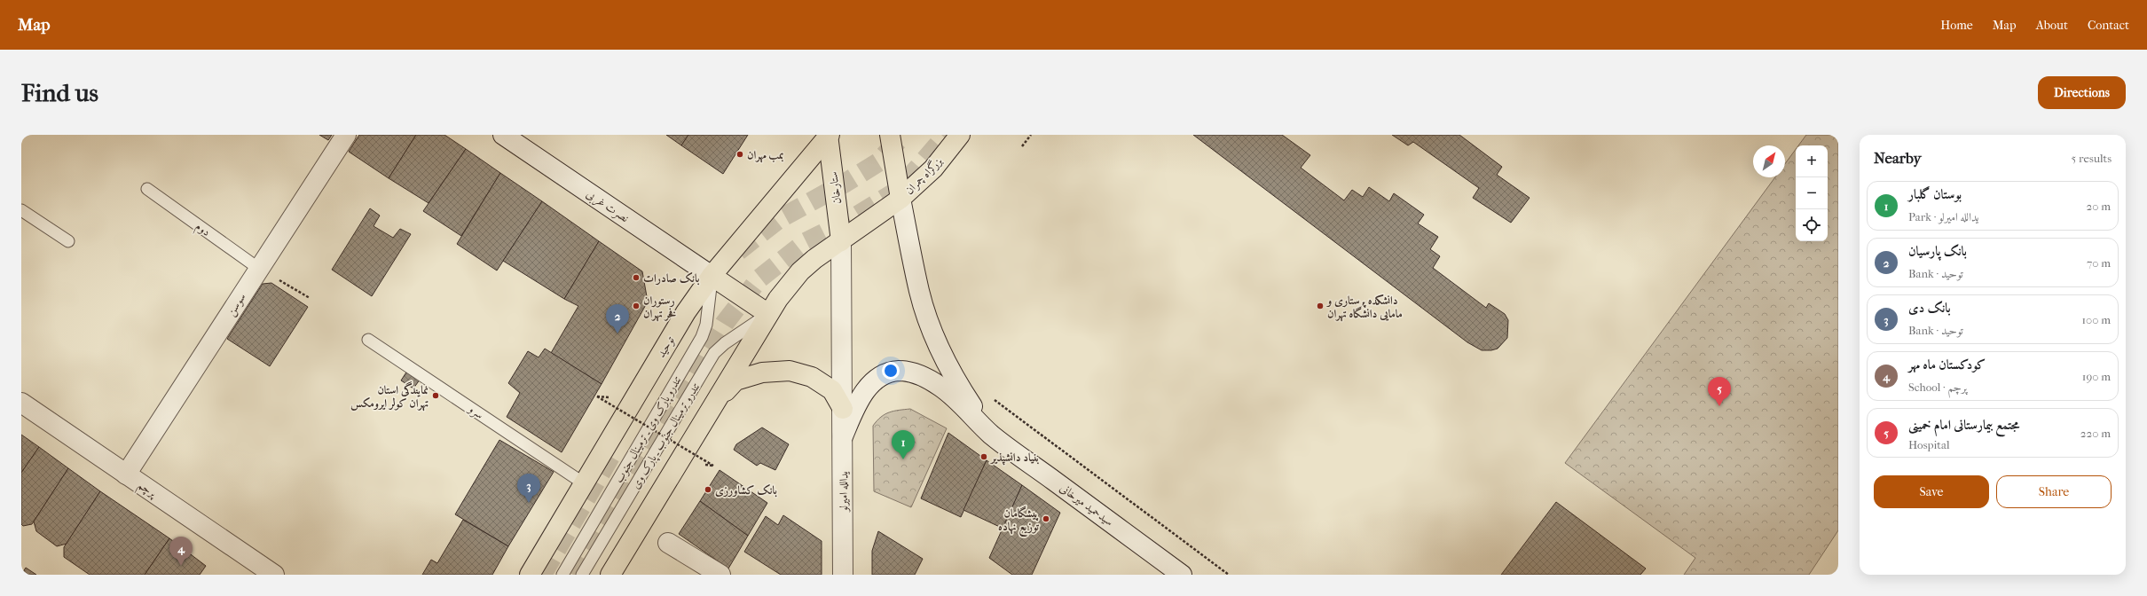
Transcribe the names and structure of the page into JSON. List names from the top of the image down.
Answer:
{
  "streets": {
    "main road": ["بزرگراه چمران", "ستارخان", "توحید"],
    "street": [
      "نصرت غربی",
      "سوسن",
      "پرچم",
      "یدالله امیرلو",
      "سیدحمید میرخانی"
    ],
    "lane": [
      "دوم",
      "سرو",
      "تندرو پارک وی ـ ترمینال جنوب",
      "تندرو ترمینال جنوب ـ پارک وی"
    ]
  },
  "crossings": [
    ["ستارخان", "توحید"],
    ["ستارخان", "یدالله امیرلو"],
    ["نصرت غربی", "توحید"],
    ["نصرت غربی", "تندرو پارک وی ـ ترمینال جنوب"],
    ["دوم", "سوسن"],
    ["سوسن", "پرچم"],
    ["توحید", "سرو"],
    ["توحید", "تندرو پارک وی ـ ترمینال جنوب"]
  ],
  "places": [
    "بمب مهران",
    "بانک صادرات",
    "رستوران فخر تهران",
    "دانشکده پرستاری و مامایی دانشگاه تهران",
    "نمایندگی استان تهران کولر ایرومکس",
    "بنیاد دانشپذیر",
    "بانک کشاورزی",
    "پیشگامان توزیع نهاده"
  ],
  "north": "top right",
  "page": {
    "header": "Map",
    "nav": [
      "Home",
      "Map",
      "About",
      "Contact"
    ],
    "buttons": [
      "Directions",
      ["Save", "Share"]
    ],
    "title": "Find us",
    "heading": ["Nearby", "5 results"],
    "map_buttons": ["+", "−"],
    "list": [
      {
        "mark": "1",
        "name": "بوستان گلبار",
        "note": "Park · یدالله امیرلو",
        "value": "20 m"
      },
      {
        "mark": "2",
        "name": "بانک پارسیان",
        "note": "Bank · توحید",
        "value": "70 m"
      },
      {
        "mark": "3",
        "name": "بانک دی",
        "note": "Bank · توحید",
        "value": "100 m"
      },
      {
        "mark": "4",
        "name": "کودکستان ماه مهر",
        "note": "School · پرچم",
        "value": "190 m"
      },
      {
        "mark": "5",
        "name": "مجتمع بیمارستانی امام خمینی",
        "note": "Hospital",
        "value": "220 m"
      }
    ],
    "pins": [
      "2",
      "5",
      "1",
      "3",
      "4"
    ]
  }
}
